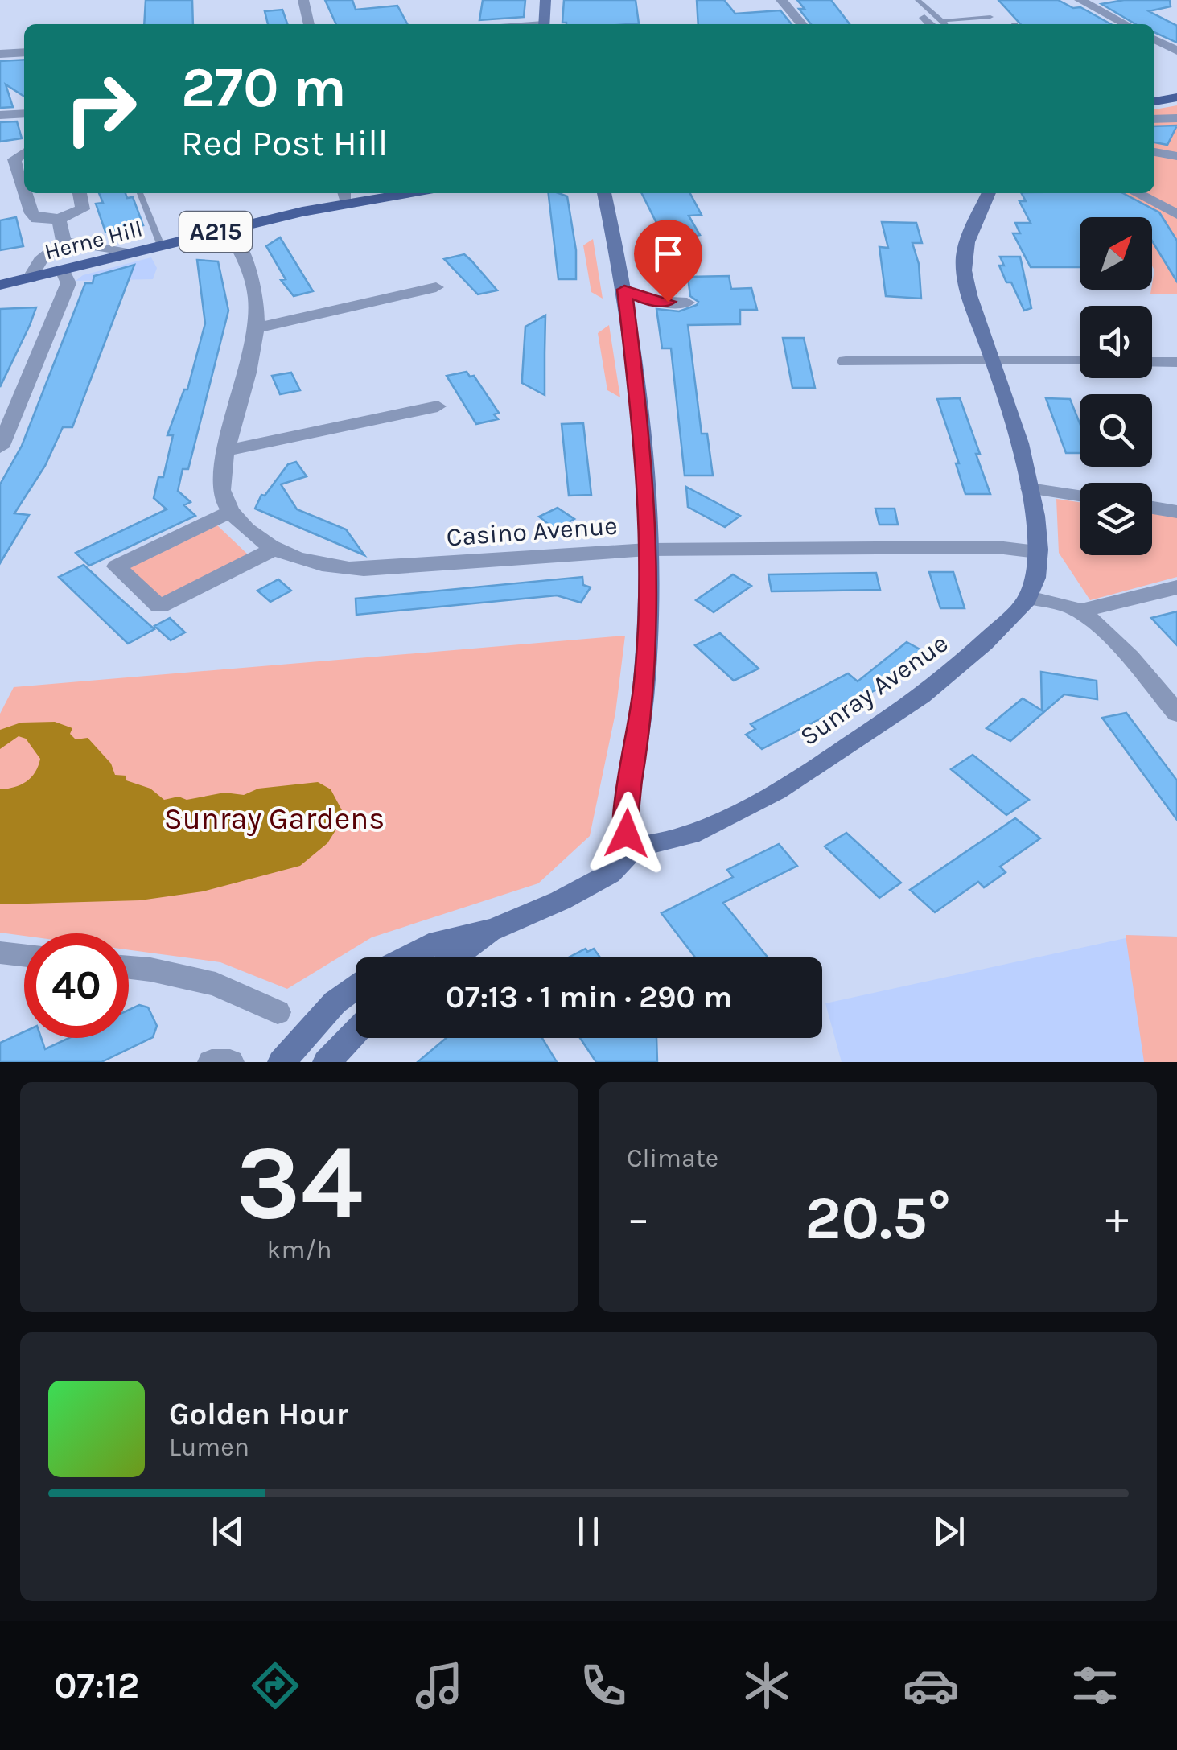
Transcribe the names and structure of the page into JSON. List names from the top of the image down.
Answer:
{
  "streets": {
    "main road": ["A215", "Herne Hill"],
    "street": ["Casino Avenue", "Sunray Avenue"]
  },
  "parks": ["Sunray Gardens"],
  "north": "top right",
  "page": {
    "turn": ["270 m", "Red Post Hill"],
    "limit": "40",
    "trip": "07:13 · 1 min · 290 m",
    "tile": [
      ["34", "km/h"],
      "Climate"
    ],
    "heat": ["−", "20.5°", "+"],
    "song": ["Golden Hour", "Lumen"],
    "tabs": "07:12"
  }
}
